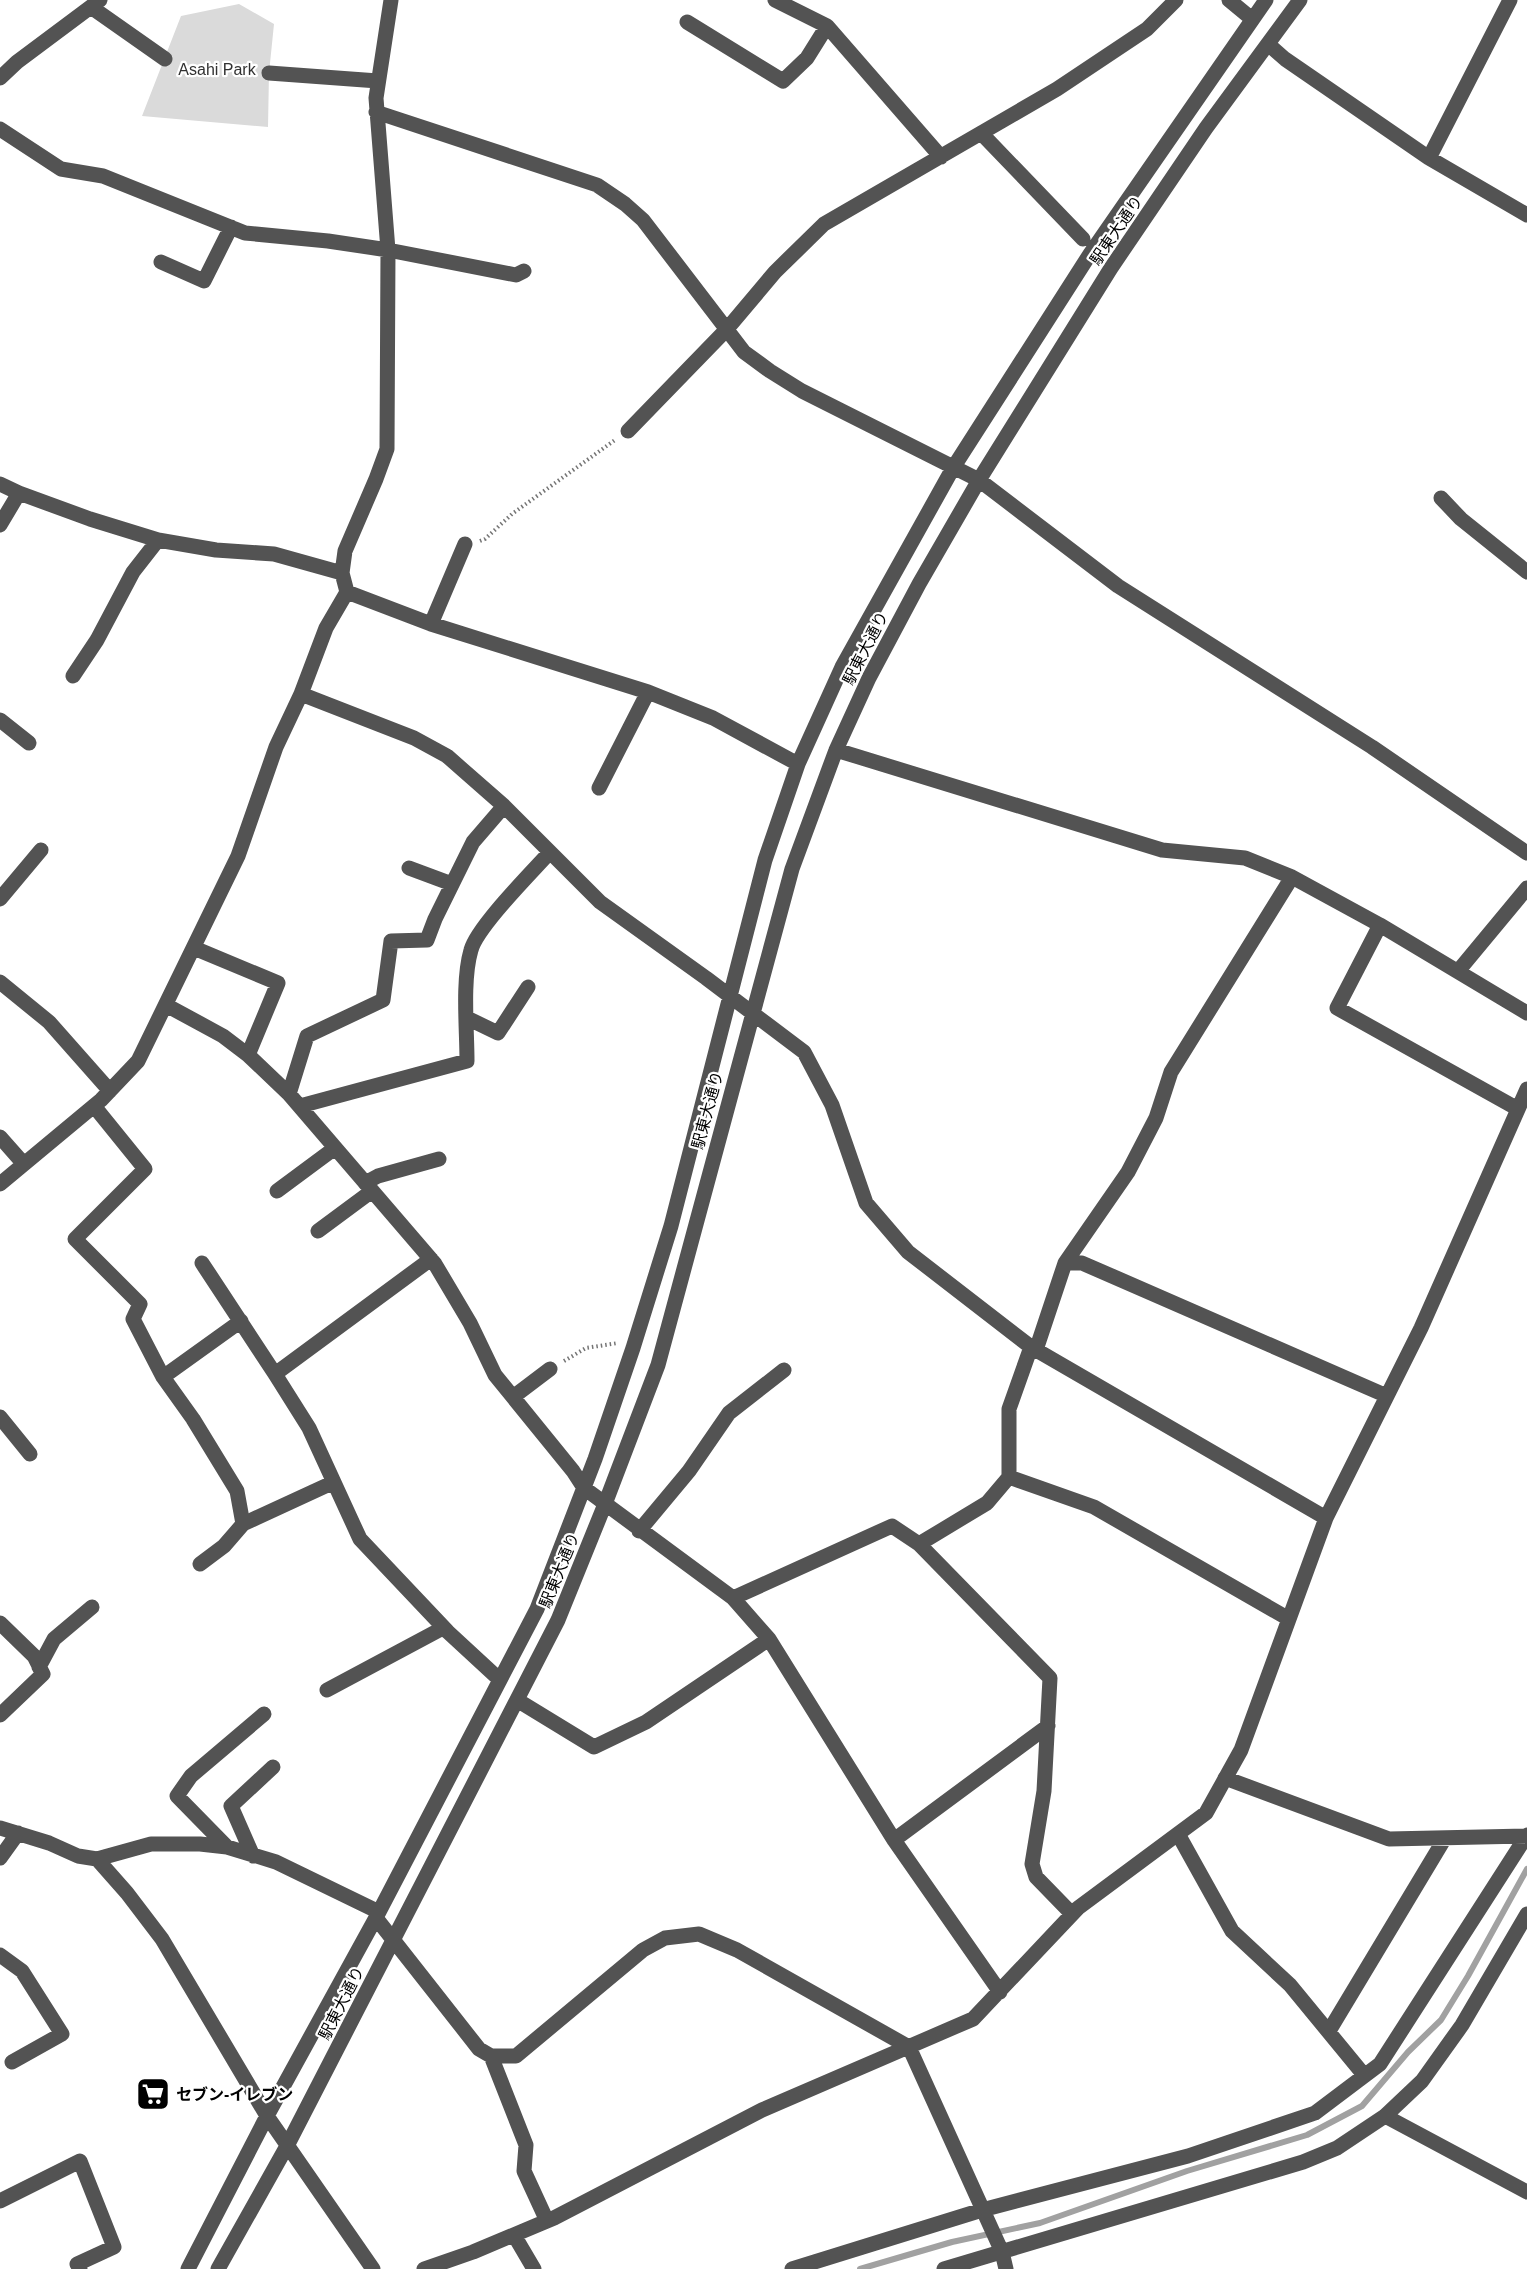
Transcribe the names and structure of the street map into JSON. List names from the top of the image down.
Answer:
{
  "streets": {
    "street": ["駅東大通り"]
  },
  "parks": ["Asahi Park"],
  "places": {
    "supermarket": ["セブン-イレブン"]
  }
}
